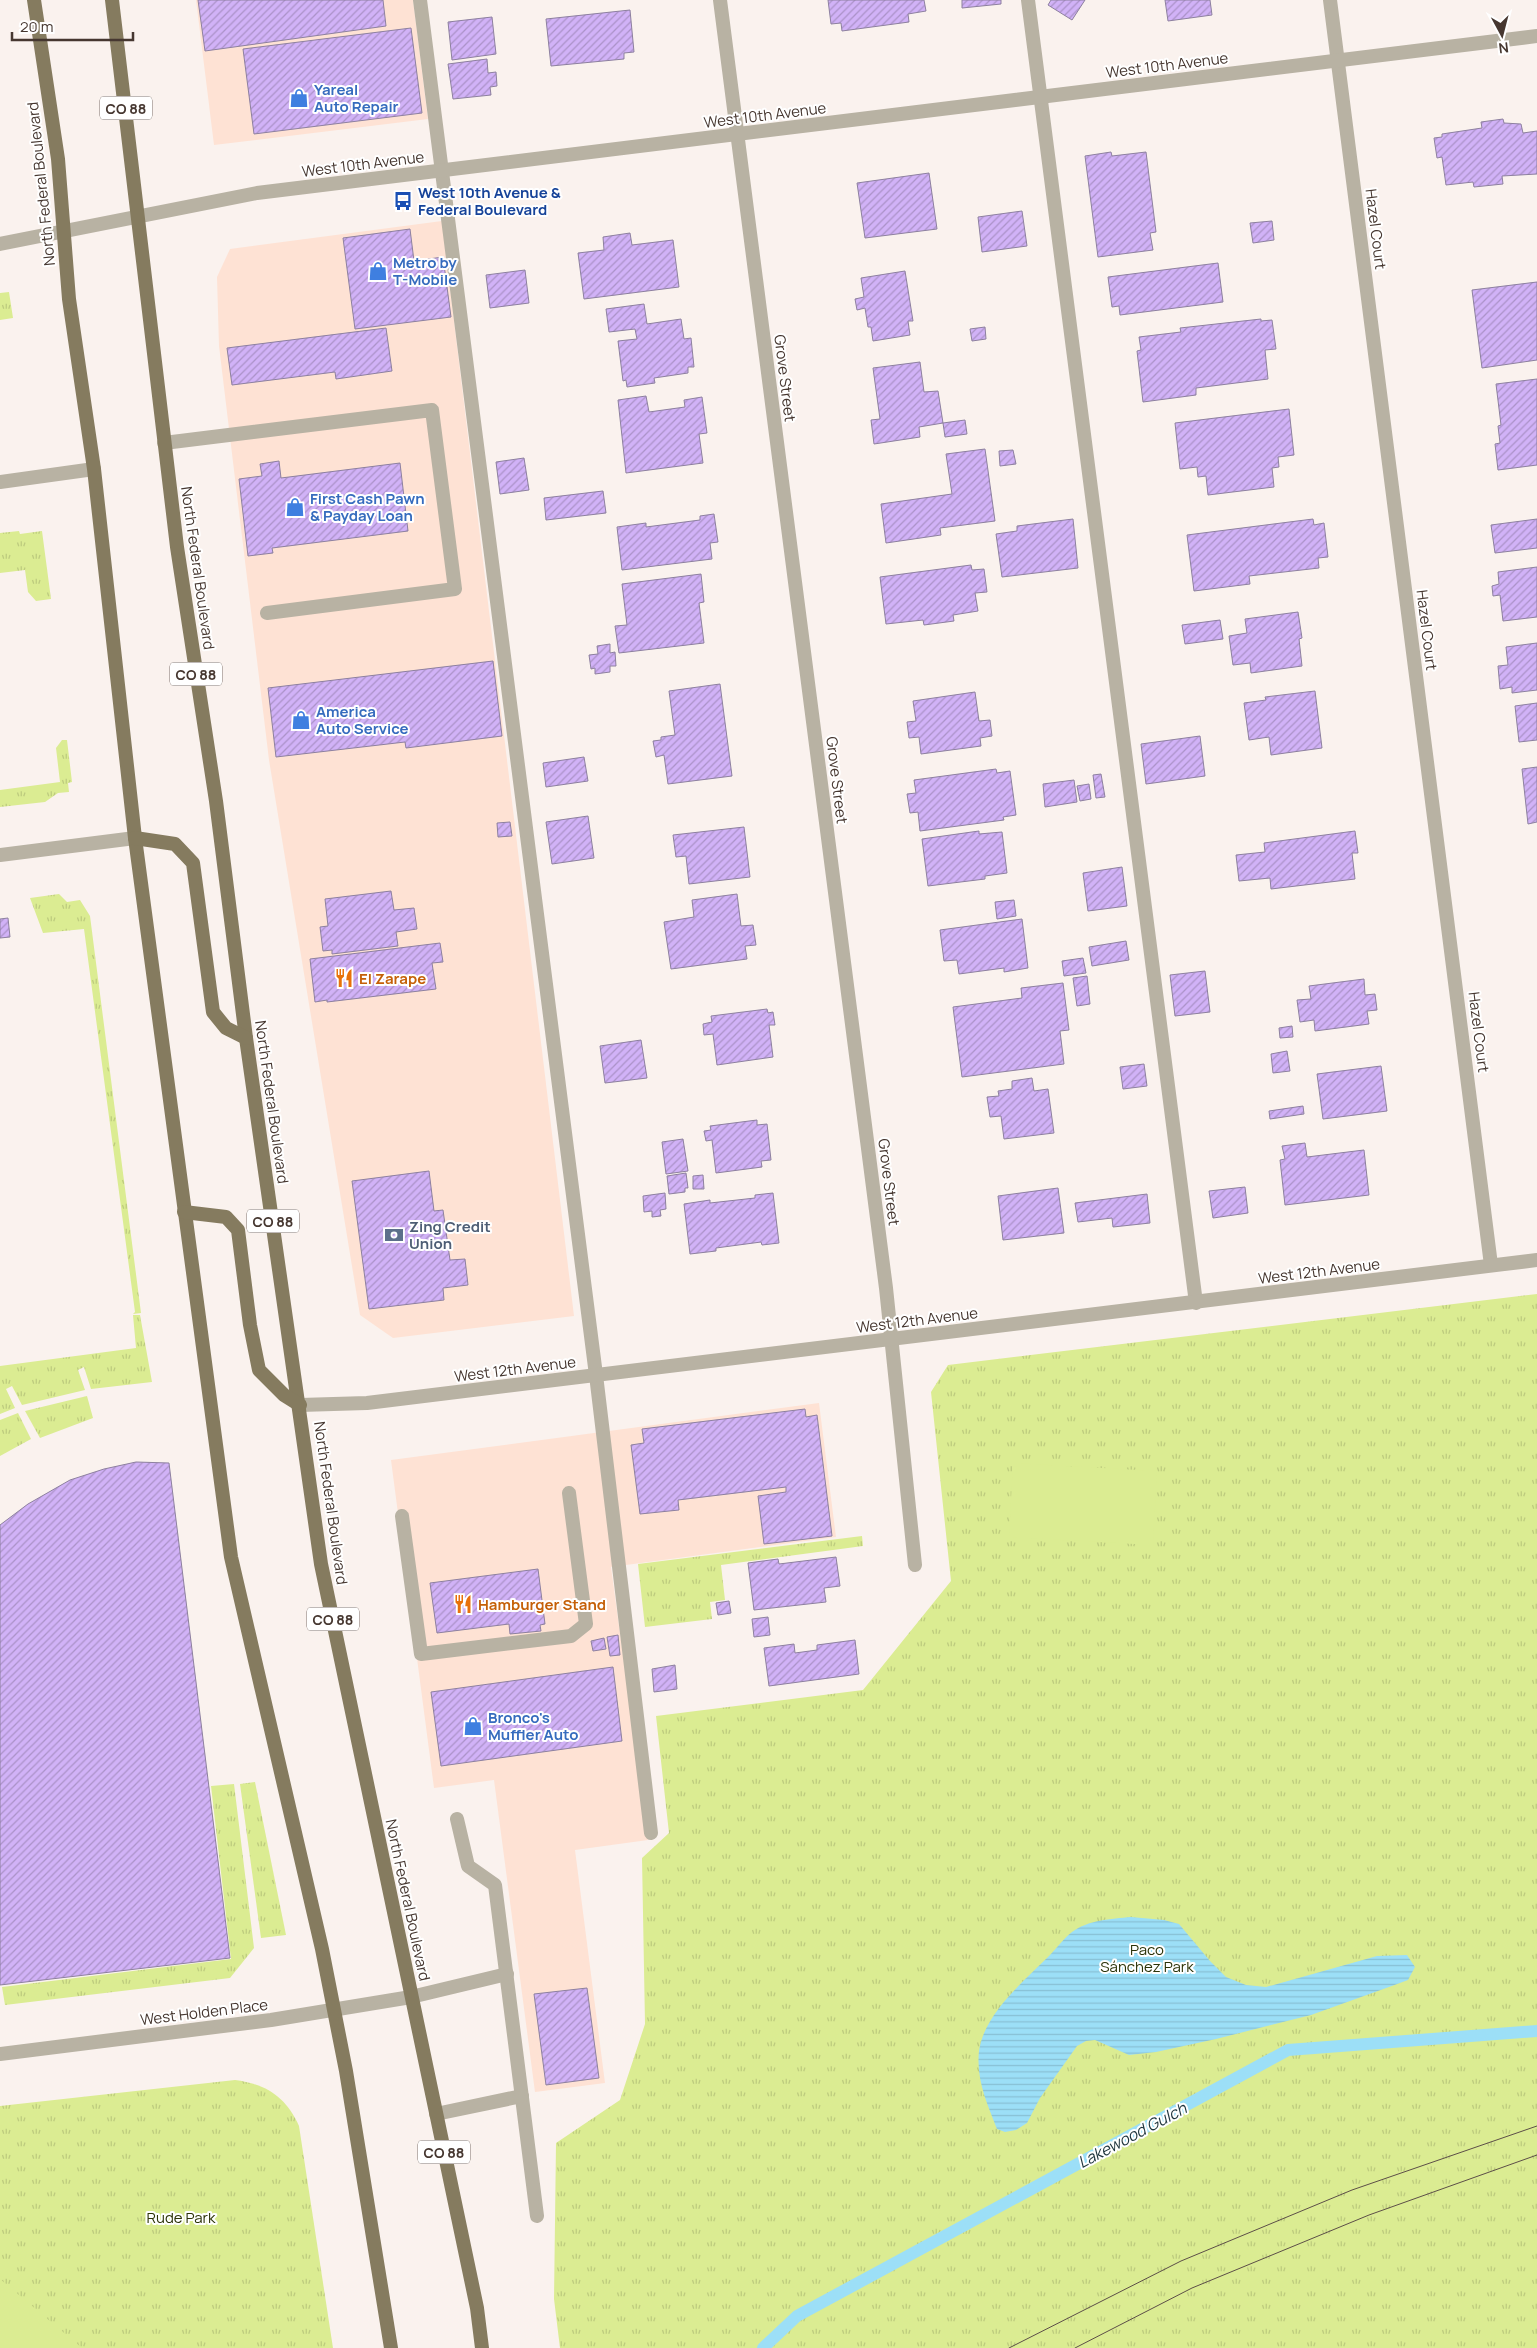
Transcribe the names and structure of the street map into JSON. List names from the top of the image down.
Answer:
{
  "streets": {
    "main road": ["CO 88", "North Federal Boulevard"],
    "street": [
      "West 10th Avenue",
      "Hazel Court",
      "Grove Street",
      "West 12th Avenue",
      "West Holden Place"
    ]
  },
  "crossings": [
    ["West 10th Avenue", "North Federal Boulevard"],
    ["West 10th Avenue", "Hazel Court"],
    ["West 10th Avenue", "Grove Street"],
    ["North Federal Boulevard", "West 12th Avenue"],
    ["North Federal Boulevard", "West Holden Place"],
    ["Hazel Court", "West 12th Avenue"],
    ["Grove Street", "West 12th Avenue"]
  ],
  "water": ["Lakewood Gulch"],
  "parks": ["Paco Sánchez Park", "Rude Park"],
  "places": {
    "shop": [
      "Yareal Auto Repair",
      "Metro by T-Mobile",
      "First Cash Pawn & Payday Loan",
      "America Auto Service",
      "Bronco's Muffler Auto"
    ],
    "bus stop": ["West 10th Avenue & Federal Boulevard"],
    "restaurant": ["El Zarape", "Hamburger Stand"],
    "bank": ["Zing Credit Union"]
  },
  "scale_bar": "20 m",
  "north": "bottom"
}
